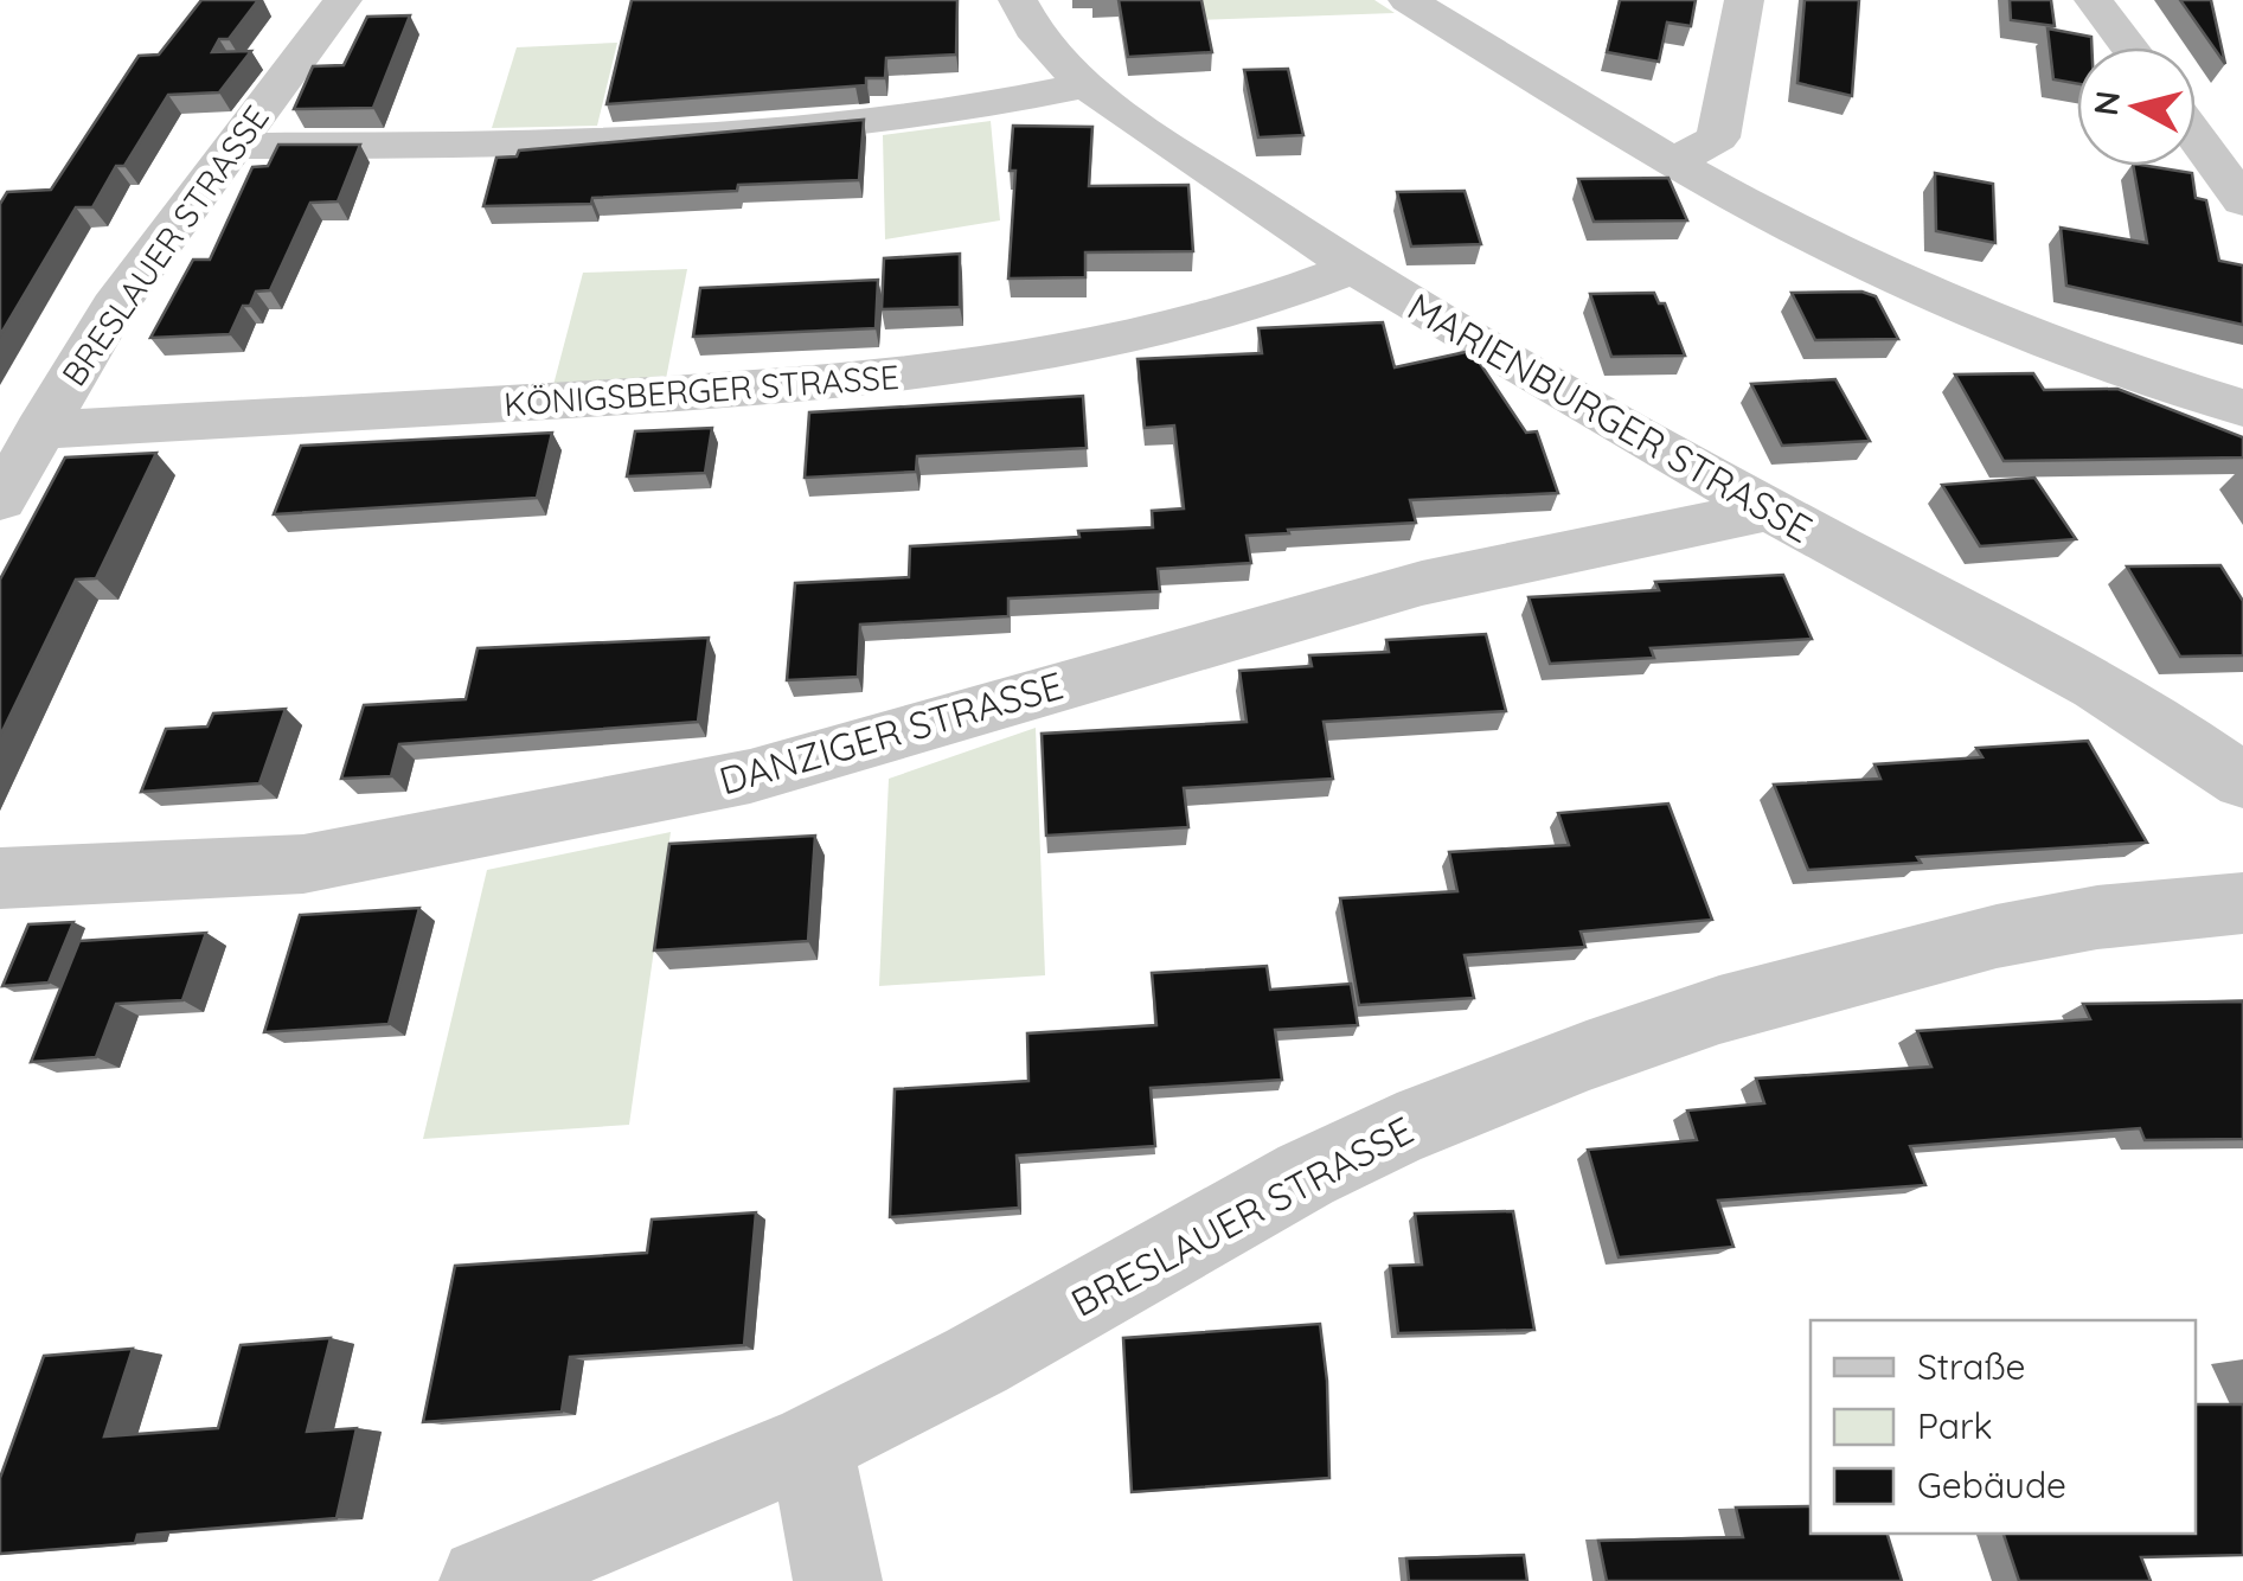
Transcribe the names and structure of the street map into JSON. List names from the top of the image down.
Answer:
{
  "streets": {
    "street": [
      "BRESLAUER STRASSE",
      "KÖNIGSBERGER STRASSE",
      "MARIENBURGER STRASSE",
      "DANZIGER STRASSE"
    ]
  },
  "crossings": [
    ["BRESLAUER STRASSE", "KÖNIGSBERGER STRASSE"],
    ["KÖNIGSBERGER STRASSE", "MARIENBURGER STRASSE"],
    ["MARIENBURGER STRASSE", "DANZIGER STRASSE"]
  ],
  "legend": ["Straße", "Park", "Gebäude"],
  "north": "left"
}
